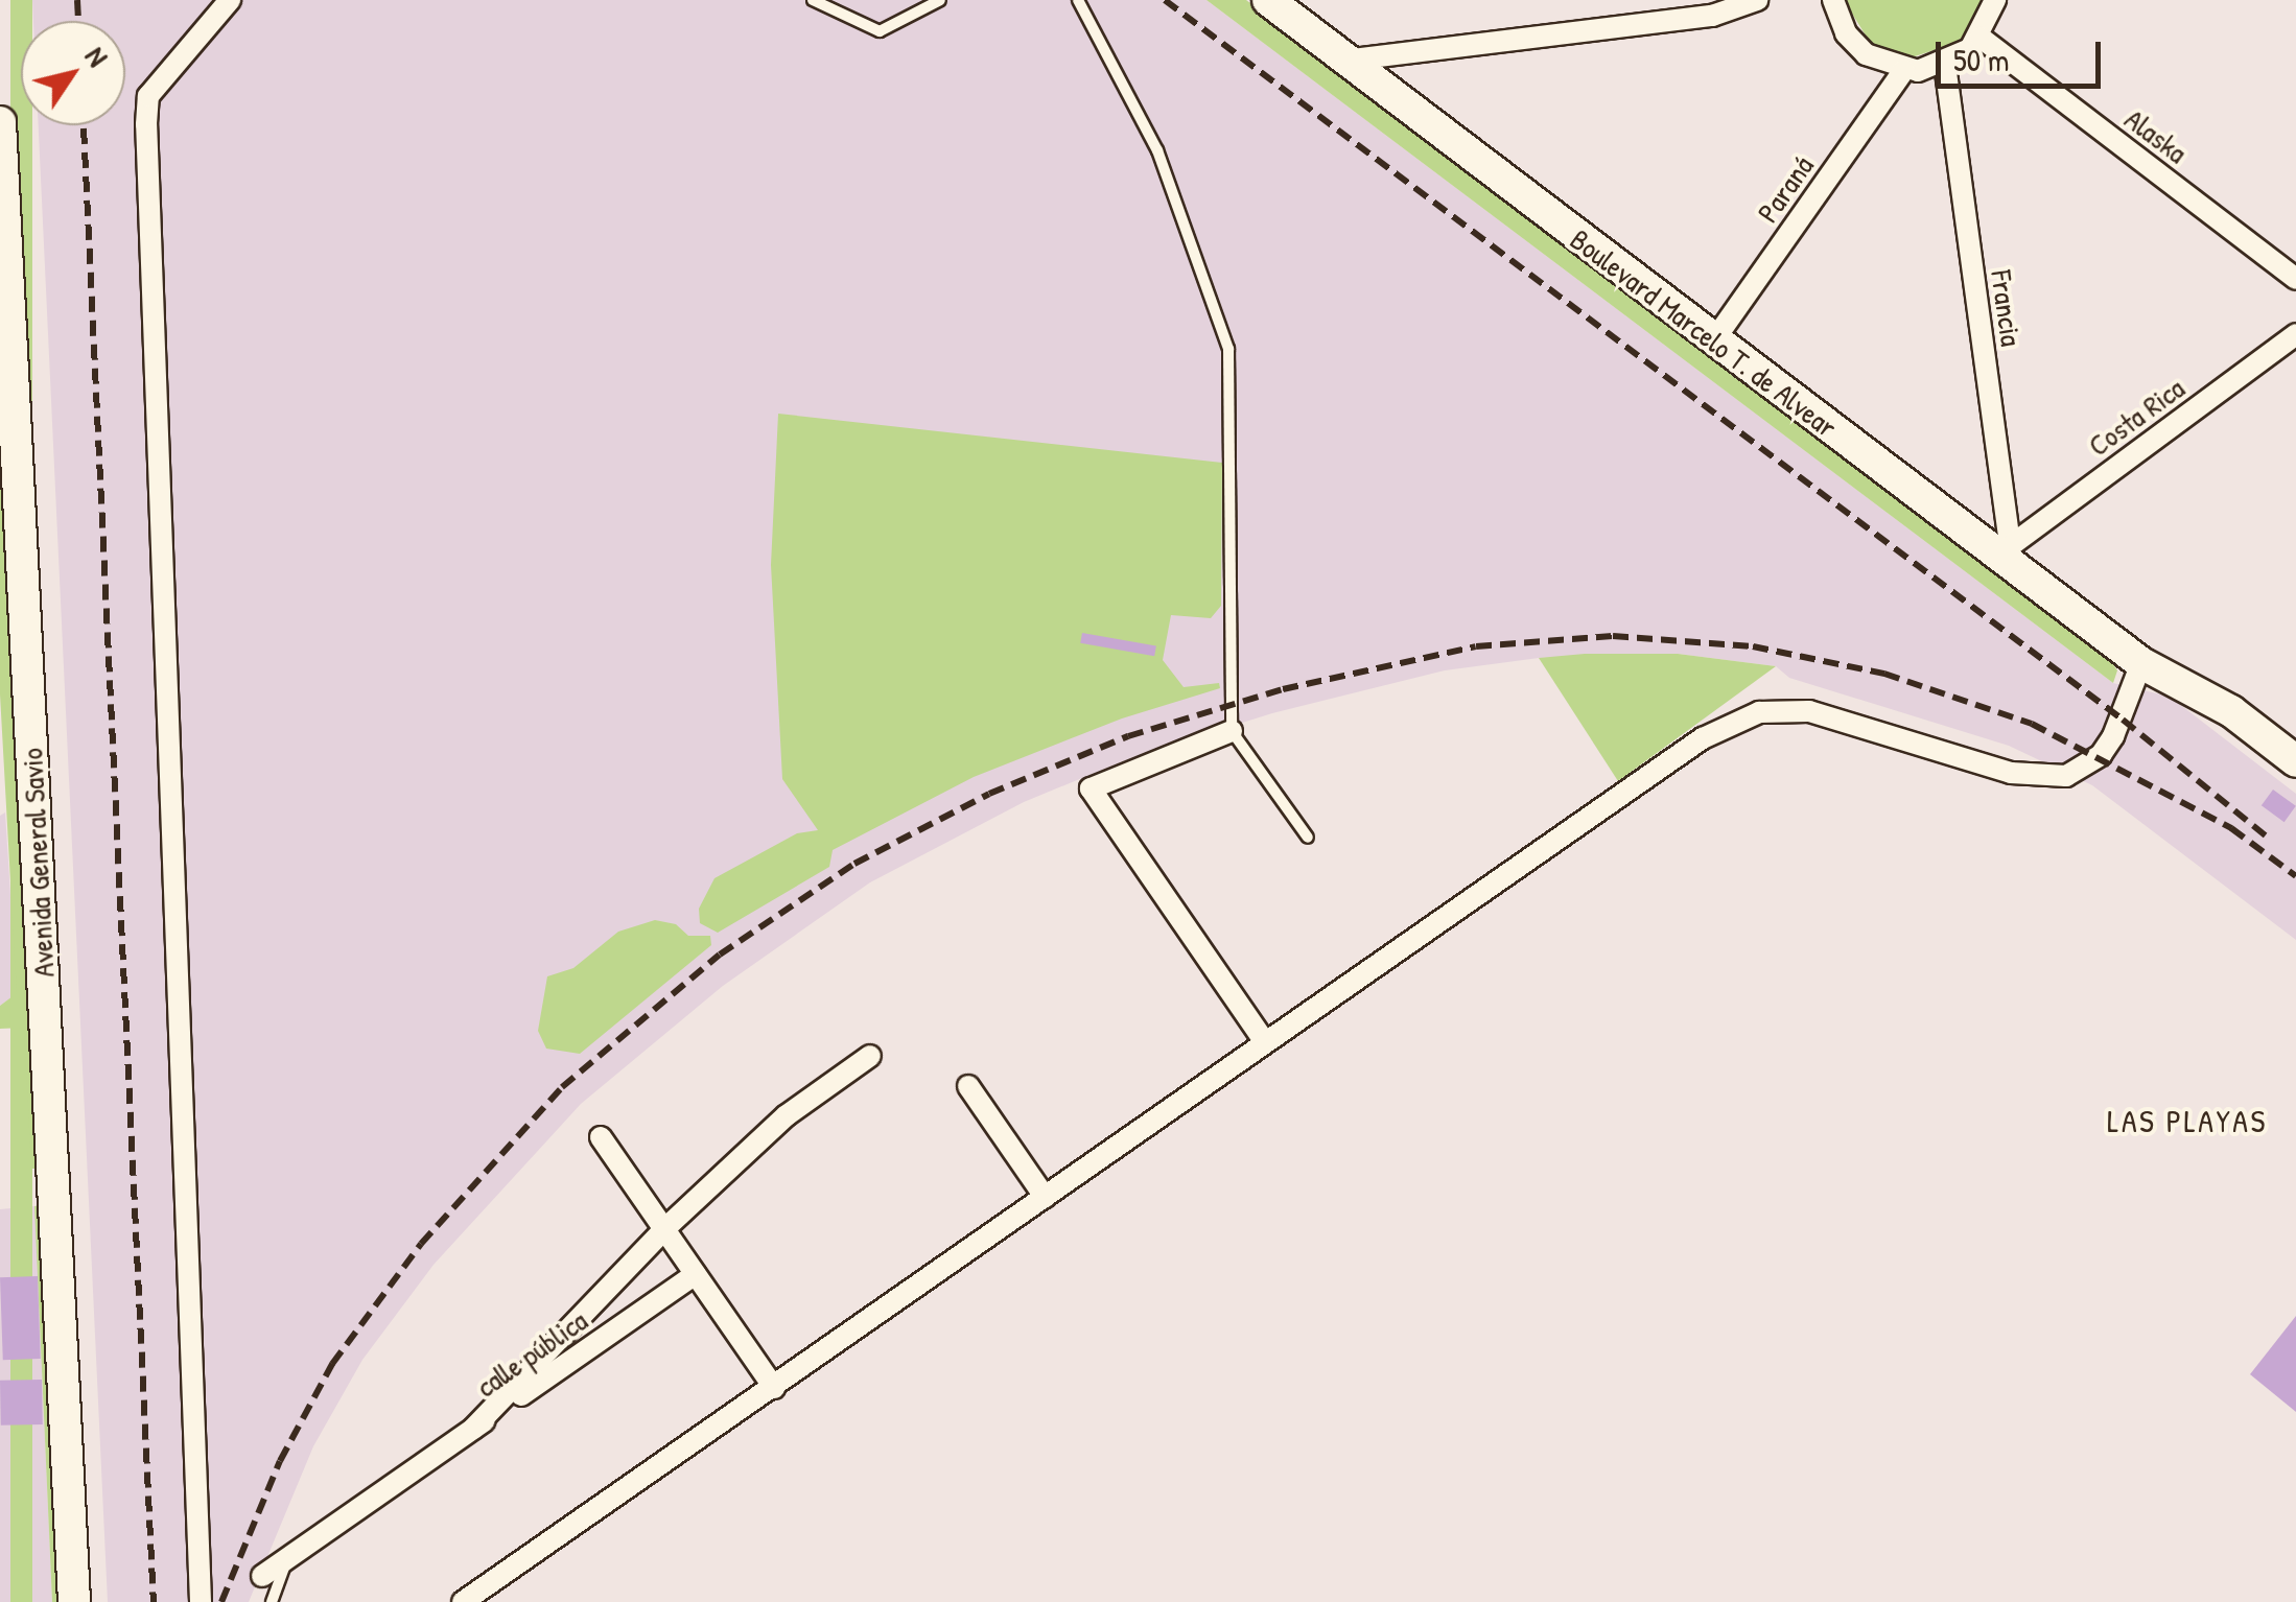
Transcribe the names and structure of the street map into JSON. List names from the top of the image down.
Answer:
{
  "streets": {
    "main road": ["Boulevard Marcelo T. de Alvear", "Avenida General Savio"],
    "street": [
      "Alaska",
      "Paraná",
      "Francia",
      "Costa Rica",
      "calle pública"
    ]
  },
  "crossings": [
    ["Paraná", "Boulevard Marcelo T. de Alvear"],
    ["Francia", "Boulevard Marcelo T. de Alvear"],
    ["Francia", "Costa Rica"],
    ["Boulevard Marcelo T. de Alvear", "Costa Rica"]
  ],
  "districts": ["LAS PLAYAS"],
  "scale_bar": "50 m",
  "north": "top right"
}
